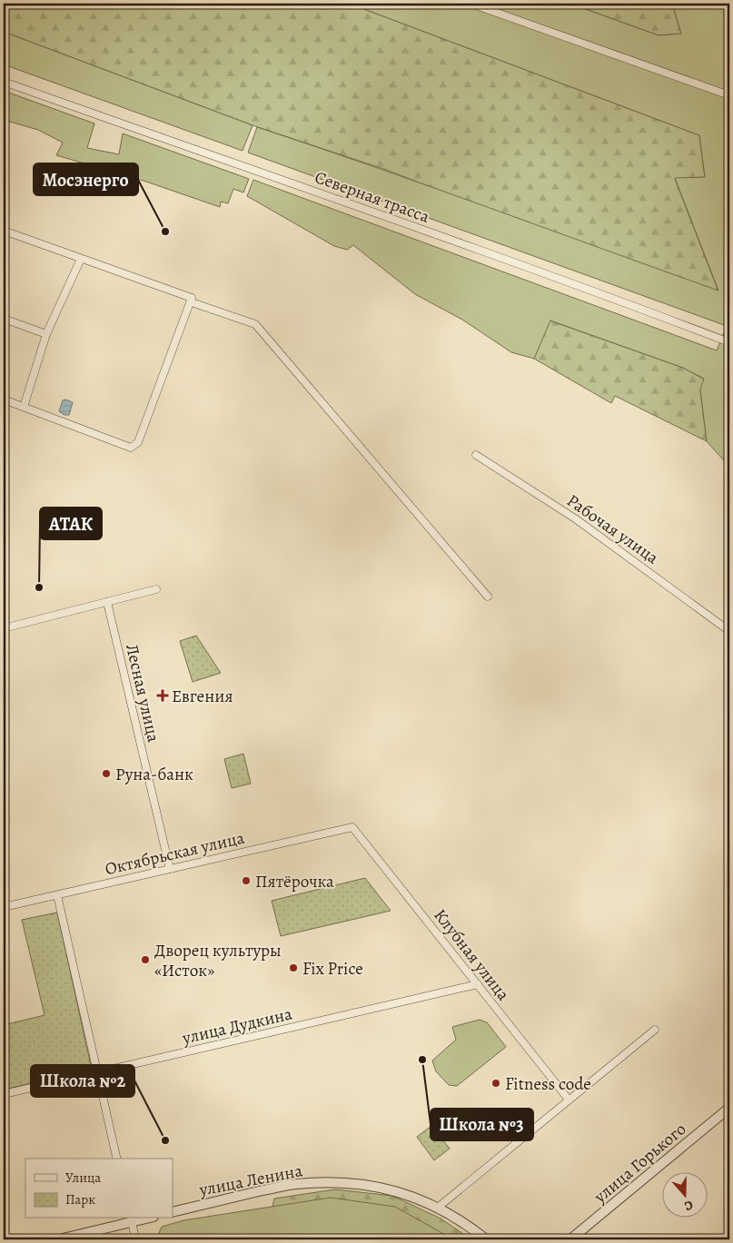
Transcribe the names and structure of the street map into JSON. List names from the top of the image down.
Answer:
{
  "streets": {
    "street": [
      "Северная трасса",
      "Рабочая улица",
      "Лесная улица",
      "Октябрьская улица",
      "Клубная улица",
      "улица Дудкина",
      "улица Горького",
      "улица Ленина"
    ]
  },
  "crossings": [
    ["Лесная улица", "Октябрьская улица"],
    ["Октябрьская улица", "Клубная улица"],
    ["Клубная улица", "улица Дудкина"]
  ],
  "places": {
    "other": [
      "Мосэнерго",
      "АТАК",
      "Руна-банк",
      "Пятёрочка",
      "Дворец культуры «Исток»",
      "Fix Price",
      "Школа №3",
      "Fitness code",
      "Школа №2"
    ],
    "health": ["Евгения"]
  },
  "legend": ["Улица", "Парк"],
  "north": "bottom"
}
